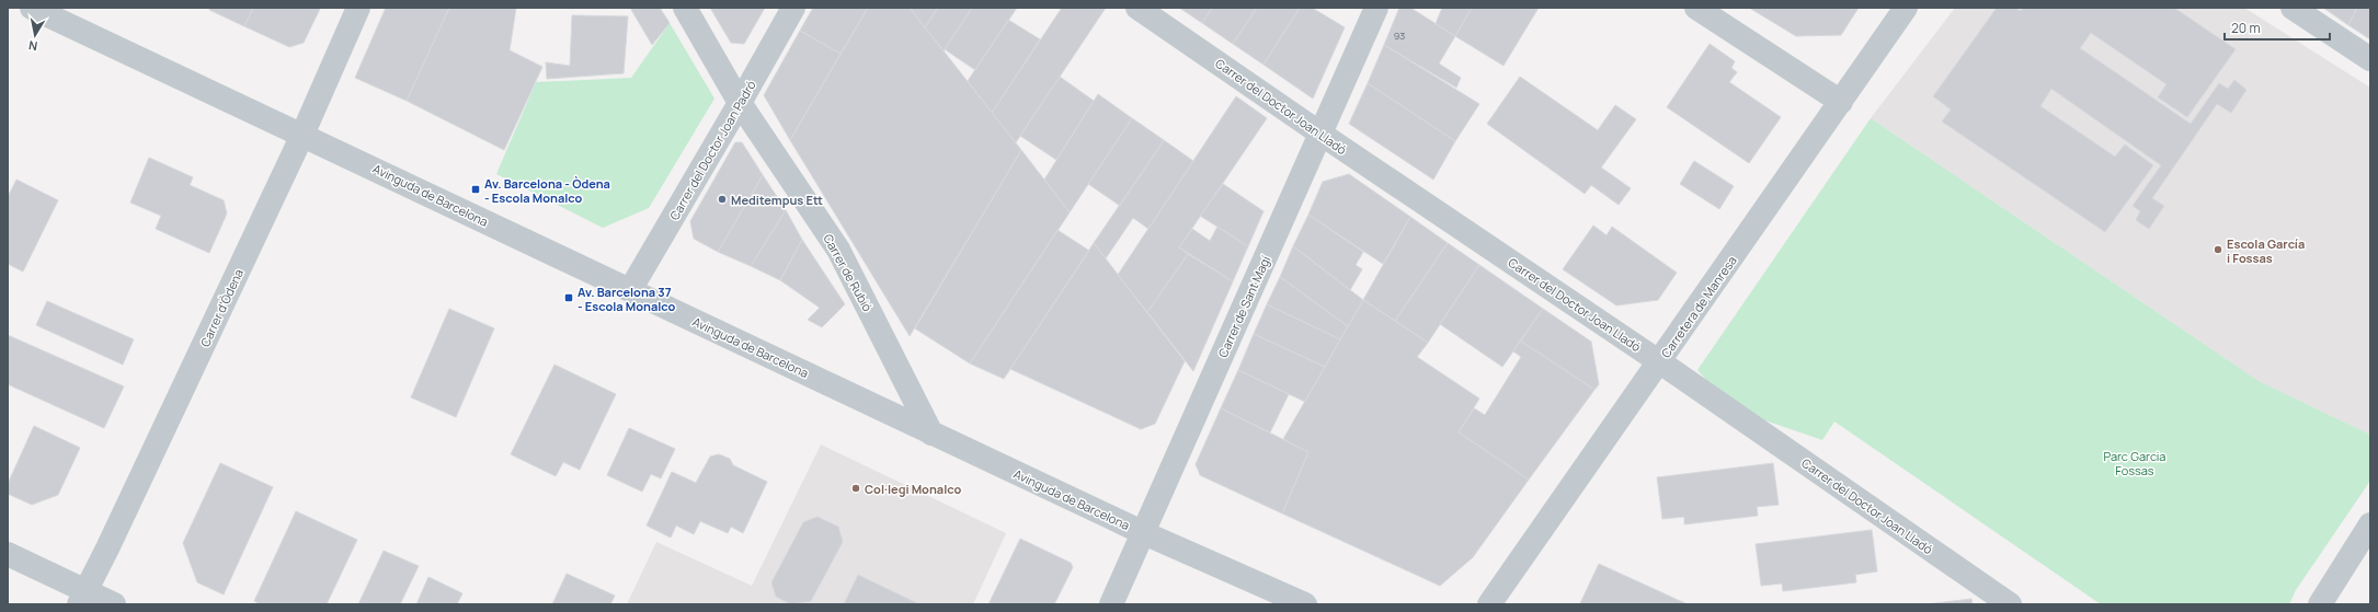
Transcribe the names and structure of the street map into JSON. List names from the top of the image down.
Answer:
{
  "streets": {
    "street": [
      "Carrer del Doctor Joan Lladó",
      "Carrer del Doctor Joan Padró",
      "Avinguda de Barcelona",
      "Carrer de Rubió",
      "Carrer de Sant Magí",
      "Carretera de Manresa",
      "Carrer d'Òdena"
    ]
  },
  "crossings": [
    ["Carrer del Doctor Joan Lladó", "Carrer de Sant Magí"],
    ["Carrer del Doctor Joan Lladó", "Carretera de Manresa"],
    ["Carrer del Doctor Joan Padró", "Avinguda de Barcelona"],
    ["Carrer del Doctor Joan Padró", "Carrer de Rubió"],
    ["Avinguda de Barcelona", "Carrer de Rubió"],
    ["Avinguda de Barcelona", "Carrer de Sant Magí"],
    ["Avinguda de Barcelona", "Carrer d'Òdena"]
  ],
  "parks": ["Parc Garcia Fossas"],
  "places": {
    "transit": ["Av. Barcelona - Òdena - Escola Monalco", "Av. Barcelona 37 - Escola Monalco"],
    "other": ["Meditempus Ett", "Escola García i Fossas", "Col·legi Monalco"]
  },
  "house_numbers": ["93"],
  "scale_bar": "20 m",
  "north": "bottom"
}
